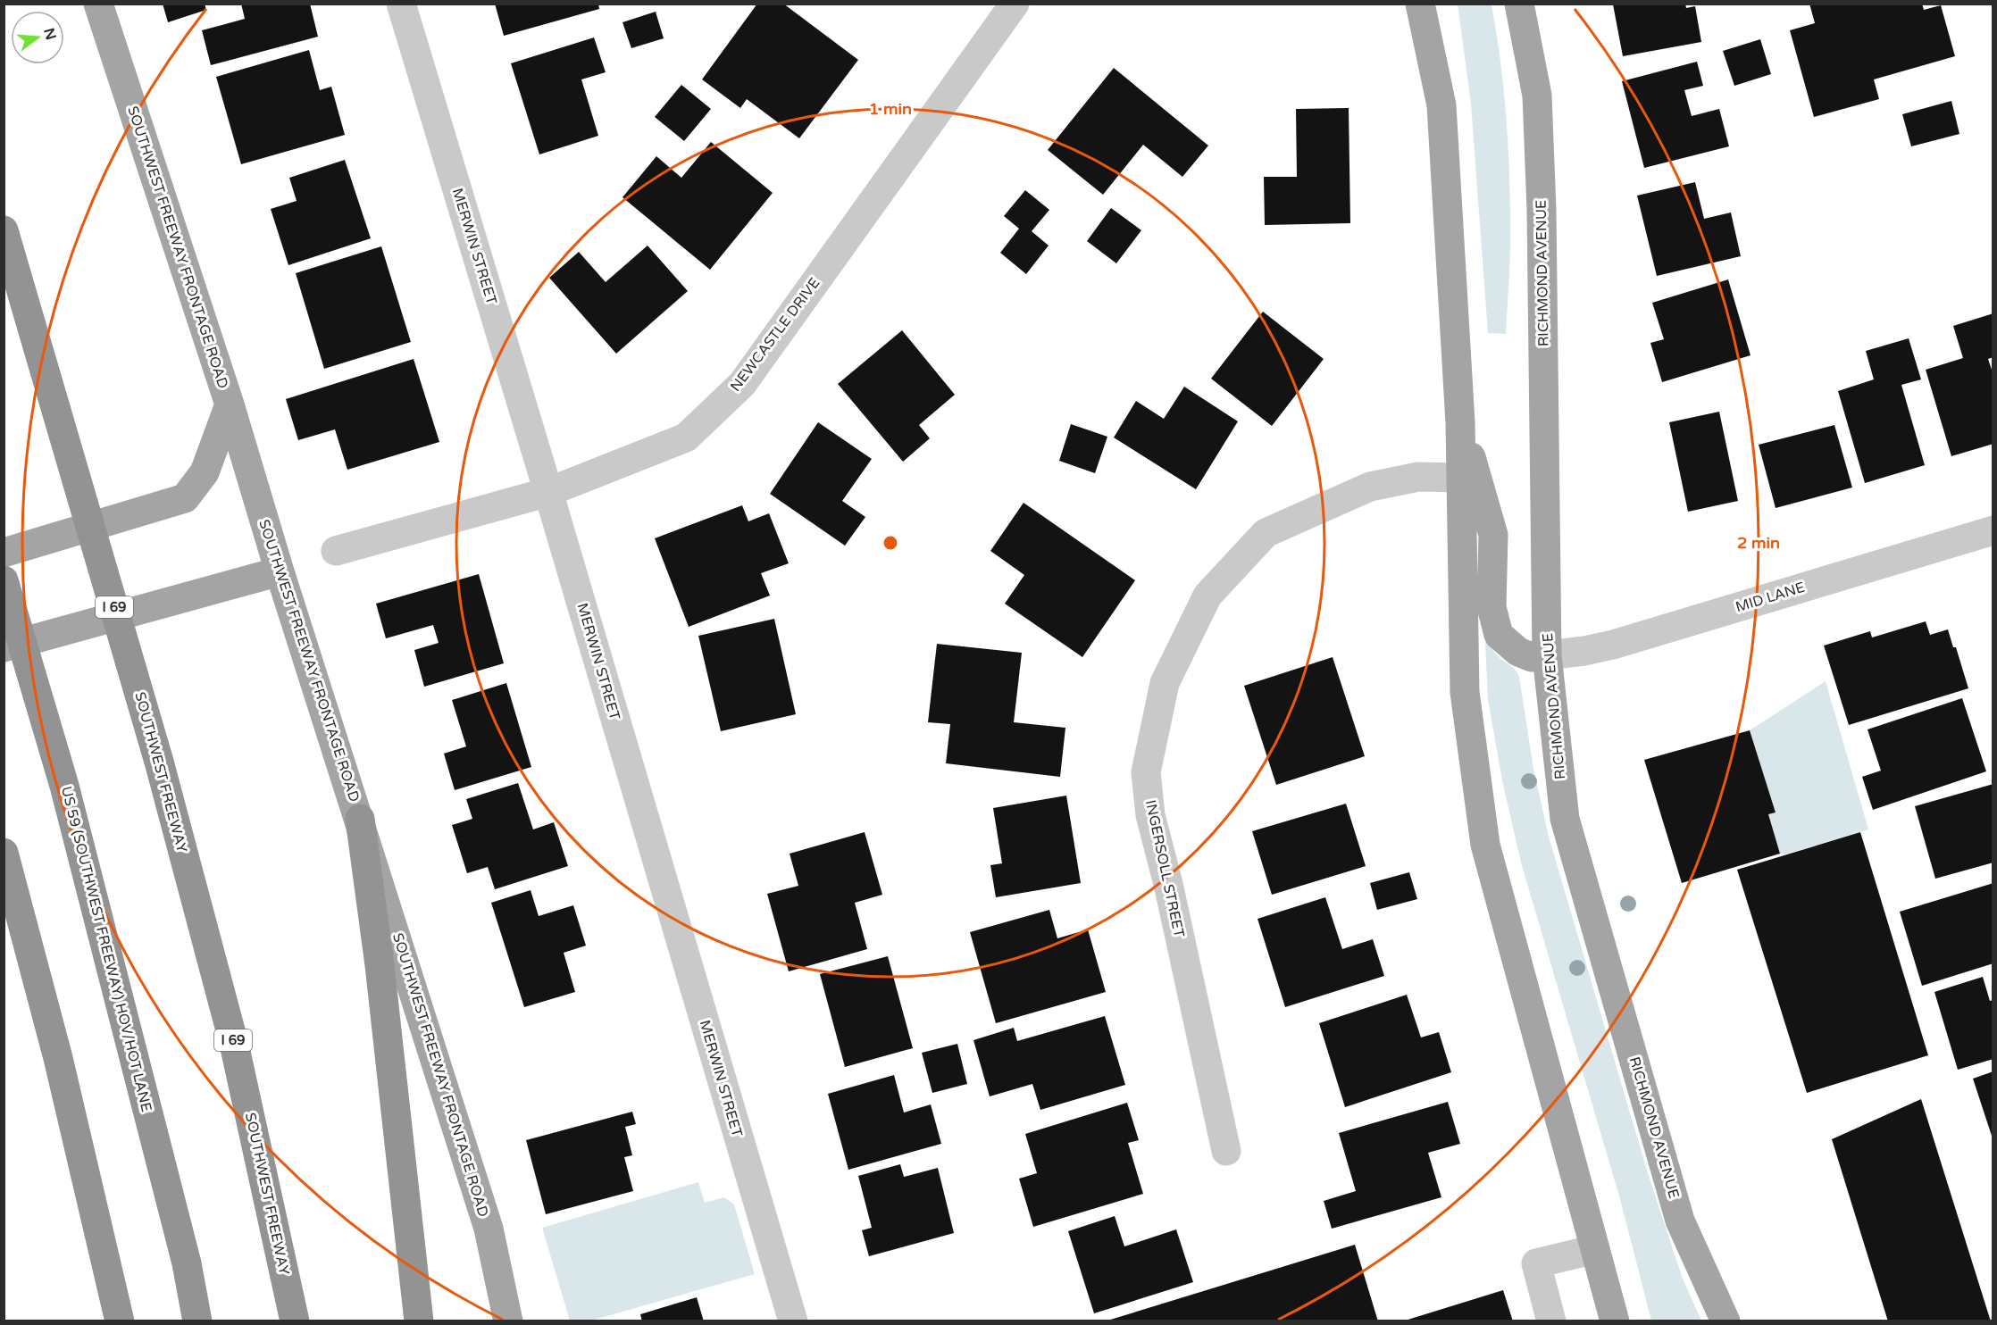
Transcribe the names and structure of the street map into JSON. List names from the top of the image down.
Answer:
{
  "streets": {
    "highway": ["I 69", "SOUTHWEST FREEWAY", "US 59 (SOUTHWEST FREEWAY) HOV/HOT LANE"],
    "main road": ["SOUTHWEST FREEWAY FRONTAGE ROAD", "RICHMOND AVENUE"],
    "street": [
      "MERWIN STREET",
      "NEWCASTLE DRIVE",
      "MID LANE",
      "INGERSOLL STREET"
    ]
  },
  "crossings": [
    ["MERWIN STREET", "NEWCASTLE DRIVE"],
    ["RICHMOND AVENUE", "MID LANE"]
  ],
  "north": "right",
  "rings": ["1 min", "2 min"]
}
